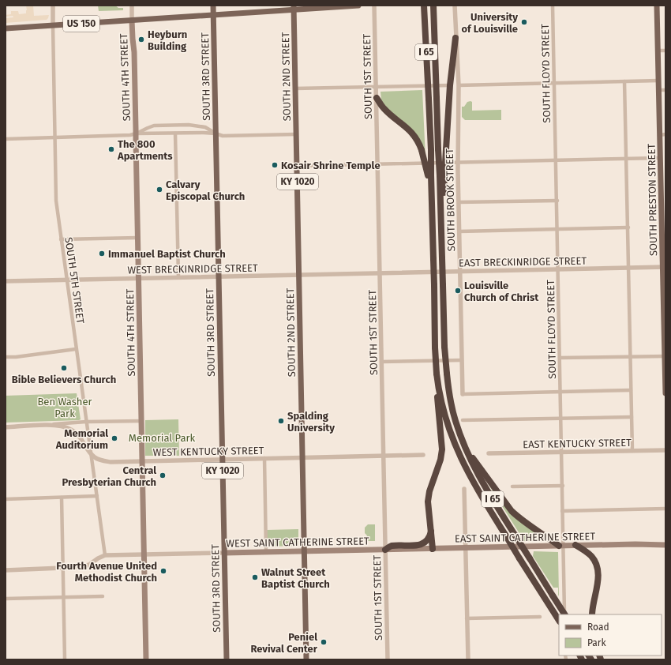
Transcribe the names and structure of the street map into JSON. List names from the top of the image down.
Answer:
{
  "streets": {
    "highway": ["I 65"],
    "main road": [
      "US 150",
      "SOUTH 3RD STREET",
      "SOUTH 2ND STREET",
      "SOUTH 4TH STREET",
      "KY 1020",
      "SOUTH PRESTON STREET",
      "EAST SAINT CATHERINE STREET",
      "WEST SAINT CATHERINE STREET"
    ],
    "street": [
      "SOUTH FLOYD STREET",
      "SOUTH 1ST STREET",
      "SOUTH BROOK STREET",
      "EAST BRECKINRIDGE STREET",
      "WEST BRECKINRIDGE STREET",
      "SOUTH 5TH STREET",
      "EAST KENTUCKY STREET",
      "WEST KENTUCKY STREET"
    ]
  },
  "crossings": [
    ["US 150", "SOUTH 3RD STREET"],
    ["US 150", "SOUTH 2ND STREET"],
    ["US 150", "SOUTH 4TH STREET"],
    ["US 150", "SOUTH 5TH STREET"],
    ["SOUTH FLOYD STREET", "EAST BRECKINRIDGE STREET"],
    ["SOUTH FLOYD STREET", "EAST KENTUCKY STREET"],
    ["SOUTH FLOYD STREET", "EAST SAINT CATHERINE STREET"],
    ["SOUTH 3RD STREET", "WEST BRECKINRIDGE STREET"],
    ["SOUTH 3RD STREET", "WEST KENTUCKY STREET"],
    ["SOUTH 3RD STREET", "WEST SAINT CATHERINE STREET"],
    ["SOUTH 2ND STREET", "WEST BRECKINRIDGE STREET"],
    ["SOUTH 2ND STREET", "WEST KENTUCKY STREET"],
    ["SOUTH 2ND STREET", "WEST SAINT CATHERINE STREET"],
    ["SOUTH 1ST STREET", "EAST BRECKINRIDGE STREET"],
    ["SOUTH 1ST STREET", "WEST BRECKINRIDGE STREET"],
    ["SOUTH 1ST STREET", "WEST KENTUCKY STREET"],
    ["SOUTH 1ST STREET", "EAST SAINT CATHERINE STREET"],
    ["SOUTH 1ST STREET", "WEST SAINT CATHERINE STREET"],
    ["SOUTH 4TH STREET", "WEST BRECKINRIDGE STREET"],
    ["SOUTH 4TH STREET", "WEST KENTUCKY STREET"],
    ["SOUTH 4TH STREET", "WEST SAINT CATHERINE STREET"],
    ["SOUTH BROOK STREET", "EAST BRECKINRIDGE STREET"],
    ["SOUTH PRESTON STREET", "EAST BRECKINRIDGE STREET"],
    ["EAST BRECKINRIDGE STREET", "WEST BRECKINRIDGE STREET"],
    ["WEST BRECKINRIDGE STREET", "SOUTH 5TH STREET"],
    ["SOUTH 5TH STREET", "WEST KENTUCKY STREET"],
    ["SOUTH 5TH STREET", "WEST SAINT CATHERINE STREET"],
    ["EAST SAINT CATHERINE STREET", "WEST SAINT CATHERINE STREET"]
  ],
  "parks": ["Ben Washer Park", "Memorial Park"],
  "places": [
    "University of Louisville",
    "Heyburn Building",
    "The 800 Apartments",
    "Kosair Shrine Temple",
    "Calvary Episcopal Church",
    "Immanuel Baptist Church",
    "Louisville Church of Christ",
    "Bible Believers Church",
    "Spalding University",
    "Memorial Auditorium",
    "Central Presbyterian Church",
    "Fourth Avenue United Methodist Church",
    "Walnut Street Baptist Church",
    "Peniel Revival Center"
  ],
  "legend": ["Road", "Park"]
}
